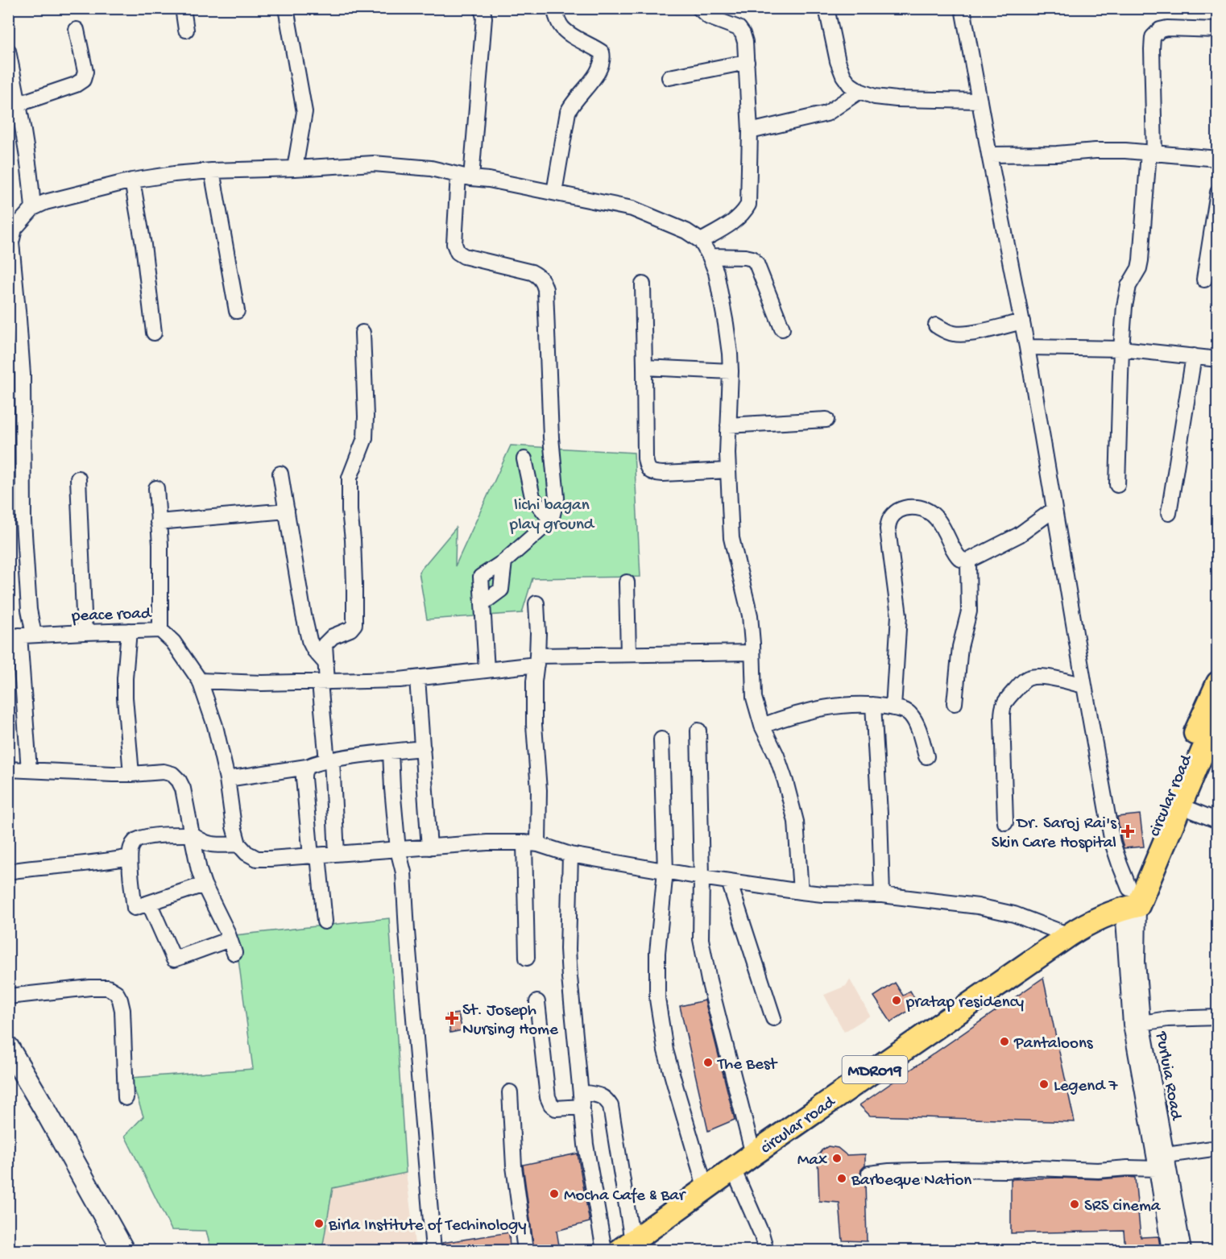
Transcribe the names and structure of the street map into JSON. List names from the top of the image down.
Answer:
{
  "streets": {
    "main road": ["circular road", "MDR019"],
    "street": ["peace road", "Purluia Road"]
  },
  "crossings": [
    ["circular road", "Purluia Road"]
  ],
  "parks": ["lichi bagan play ground"],
  "places": {
    "health": ["Dr. Saroj Rai's Skin Care Hospital", "St. Joseph Nursing Home"],
    "other": [
      "pratap residency",
      "Pantaloons",
      "The Best",
      "Legend 7",
      "Max",
      "Barbeque Nation",
      "Mocha Cafe & Bar",
      "SRS cinema",
      "Birla Institute of Techinology"
    ]
  }
}
